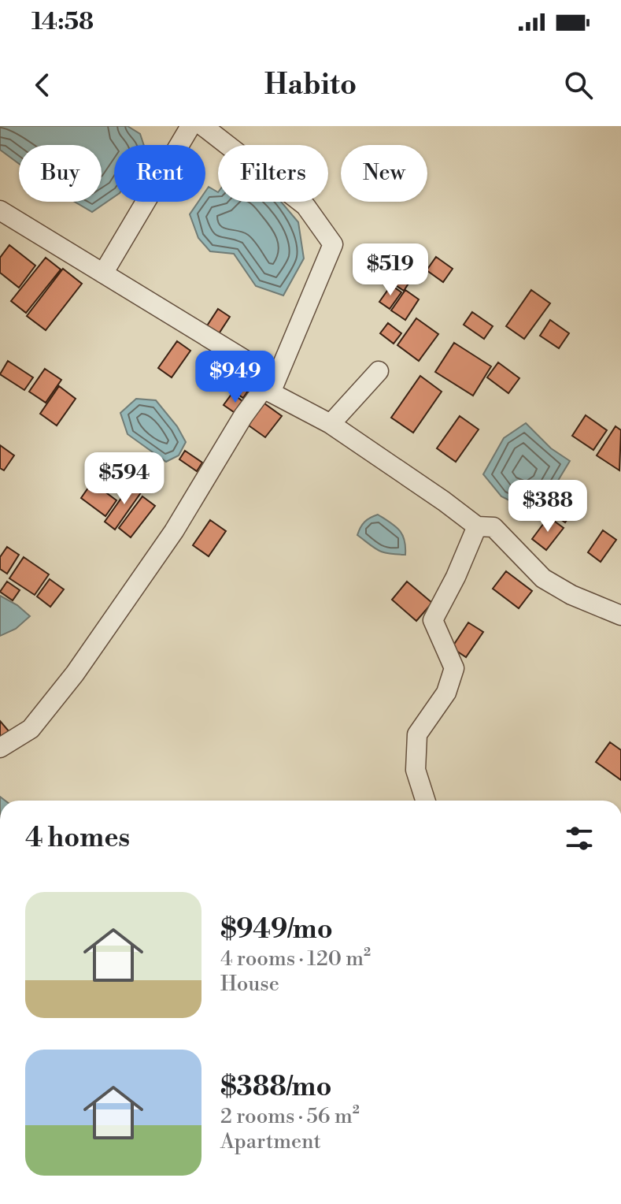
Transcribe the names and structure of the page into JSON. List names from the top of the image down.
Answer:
{
  "page": {
    "status": "14:58",
    "header": "Habito",
    "chip": [
      "Buy",
      "Rent",
      "Filters",
      "New"
    ],
    "price": [
      "$519",
      "$949",
      "$594",
      "$388"
    ],
    "heading": "4 homes",
    "list": [
      {
        "name": "$949/mo",
        "note": "4 rooms · 120 m² · House"
      },
      {
        "name": "$388/mo",
        "note": "2 rooms · 56 m² · Apartment"
      }
    ]
  }
}
